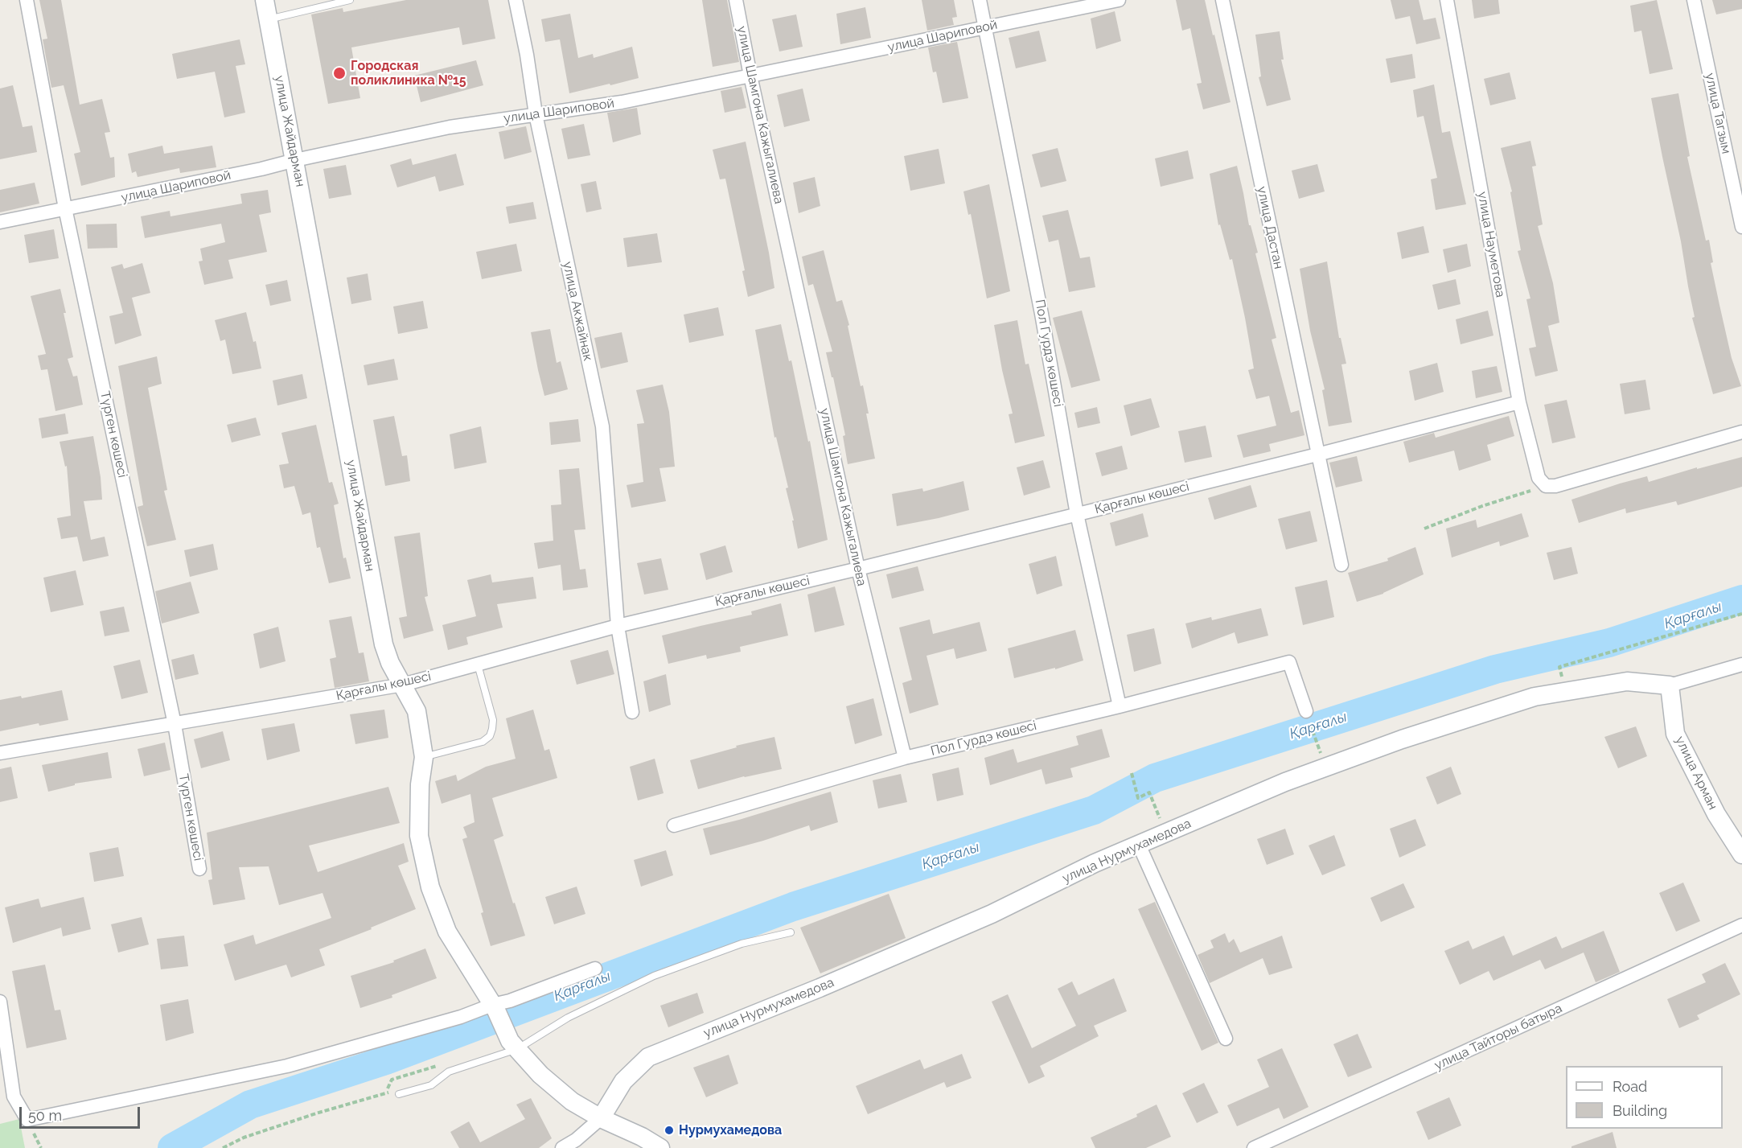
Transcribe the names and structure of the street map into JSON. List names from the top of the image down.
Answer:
{
  "streets": {
    "street": [
      "улица Шариповой",
      "улица Тагзым",
      "улица Шамгона Кажыгалиева",
      "улица Жайдарман",
      "улица Дастан",
      "улица Науметова",
      "улица Акжайнак",
      "Пол Гурдэ көшесі",
      "Түрген көшесі",
      "Қарғалы көшесі",
      "улица Арман",
      "улица Нурмухамедова",
      "улица Тайторы батыра"
    ]
  },
  "crossings": [
    ["улица Шариповой", "улица Шамгона Кажыгалиева"],
    ["улица Шариповой", "улица Жайдарман"],
    ["улица Шариповой", "улица Акжайнак"],
    ["улица Шариповой", "Пол Гурдэ көшесі"],
    ["улица Шариповой", "Түрген көшесі"],
    ["улица Шамгона Кажыгалиева", "Пол Гурдэ көшесі"],
    ["улица Шамгона Кажыгалиева", "Қарғалы көшесі"],
    ["улица Жайдарман", "Қарғалы көшесі"],
    ["улица Дастан", "Қарғалы көшесі"],
    ["улица Науметова", "Қарғалы көшесі"],
    ["улица Акжайнак", "Қарғалы көшесі"],
    ["Пол Гурдэ көшесі", "Қарғалы көшесі"],
    ["Түрген көшесі", "Қарғалы көшесі"],
    ["улица Арман", "улица Нурмухамедова"]
  ],
  "water": ["Қарғалы"],
  "places": ["Городская поликлиника №15", "Нурмухамедова"],
  "legend": ["Road", "Building"],
  "scale_bar": "50 m"
}
